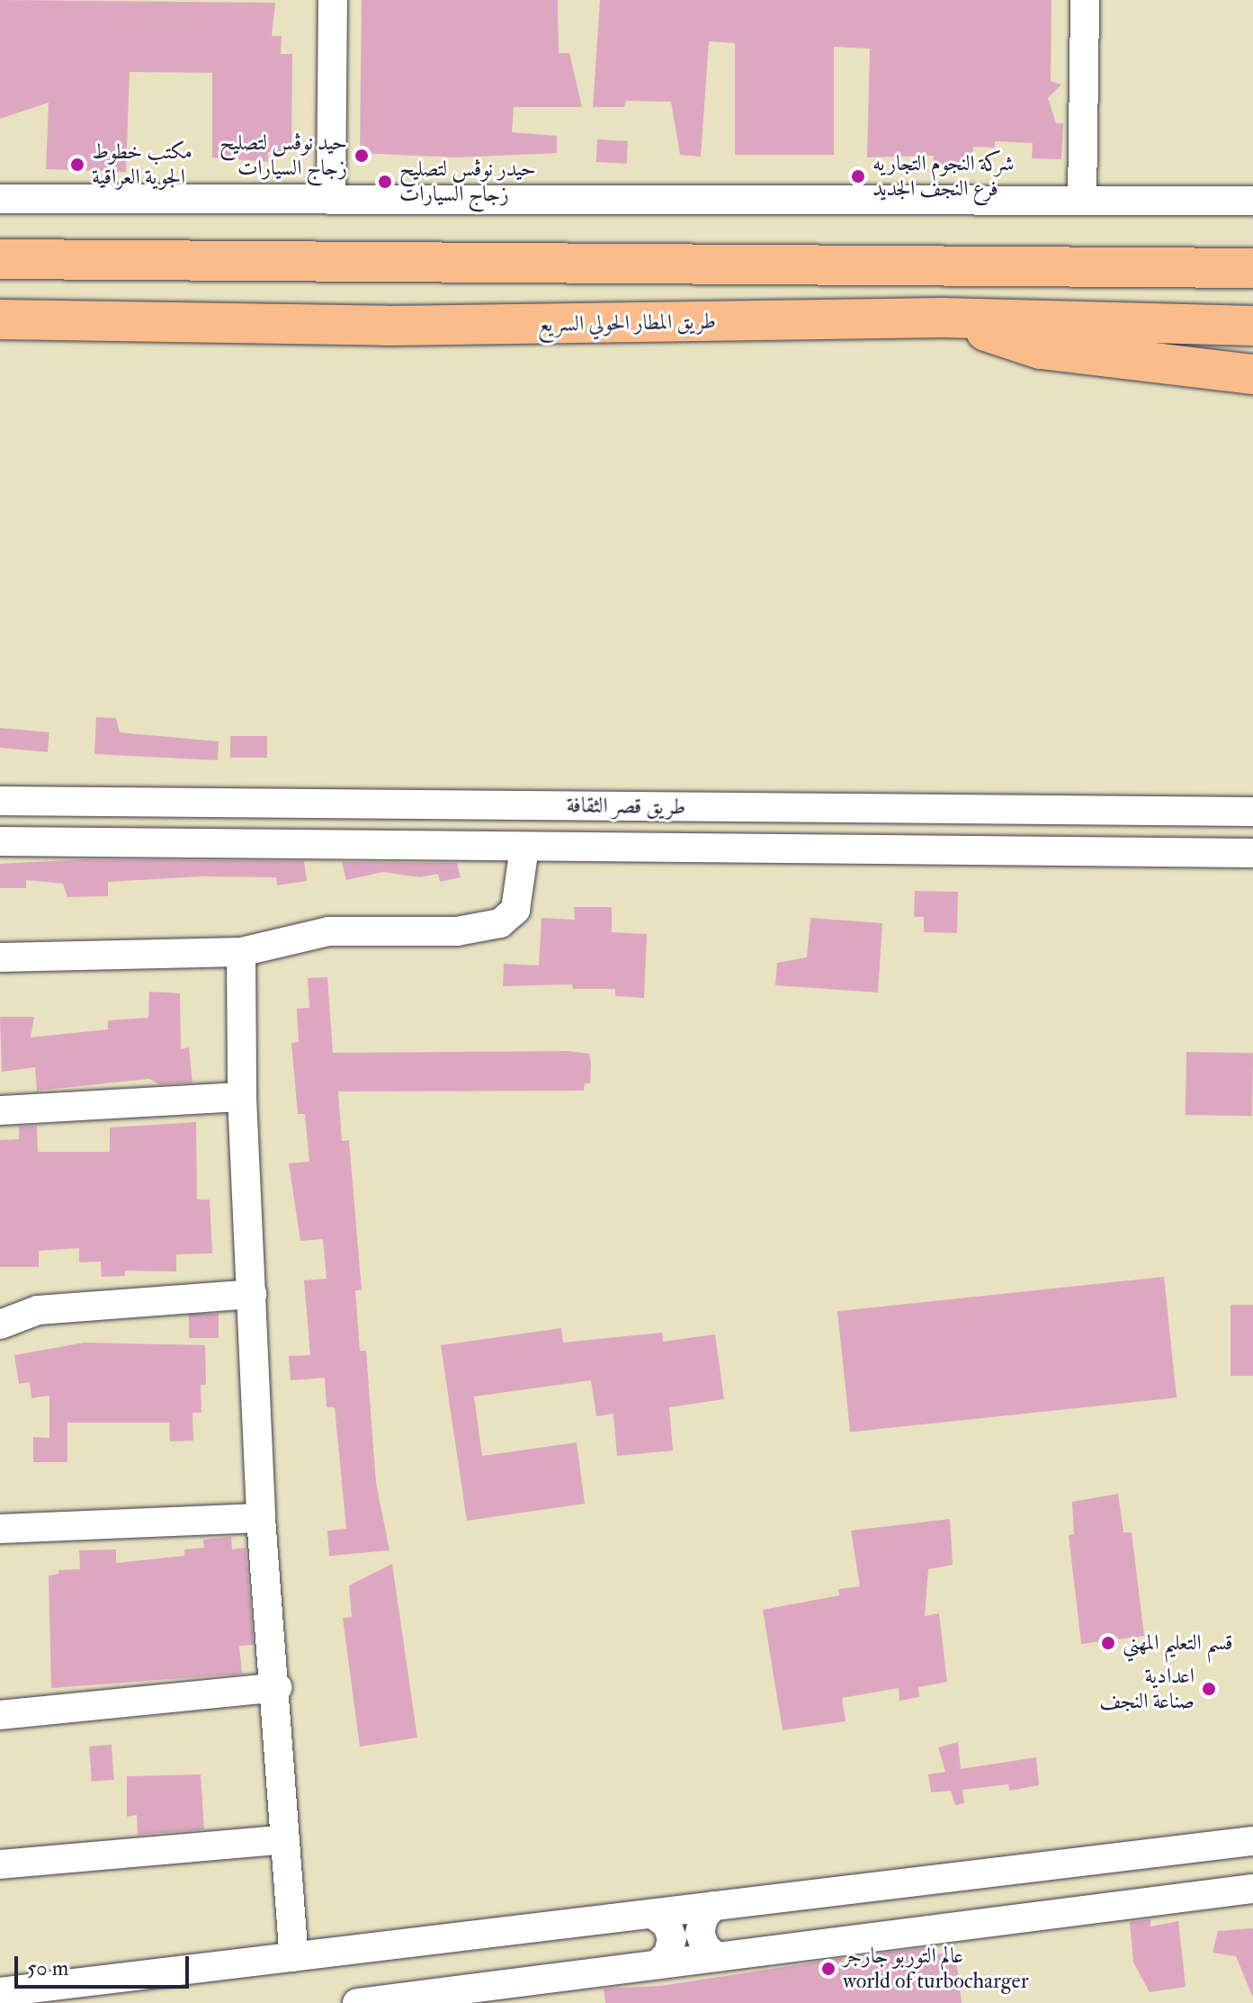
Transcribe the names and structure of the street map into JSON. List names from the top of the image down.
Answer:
{
  "streets": {
    "highway": ["طريق المطار الحولي السريع"],
    "street": ["طريق قصر الثقافة"]
  },
  "places": [
    "حيد نوڤس لتصليح زجاج السيارات",
    "مكتب خطوط الجوية العراقية",
    "شركة النجوم التجاريه فرع النجف الجديد",
    "حيدر نوڤس لتصليح زجاج السيارات",
    "قسم التعليم المهني",
    "اعدادية صناعة النجف",
    "عالم التوربو جارجر world of turbocharger"
  ],
  "scale_bar": "50 m"
}
